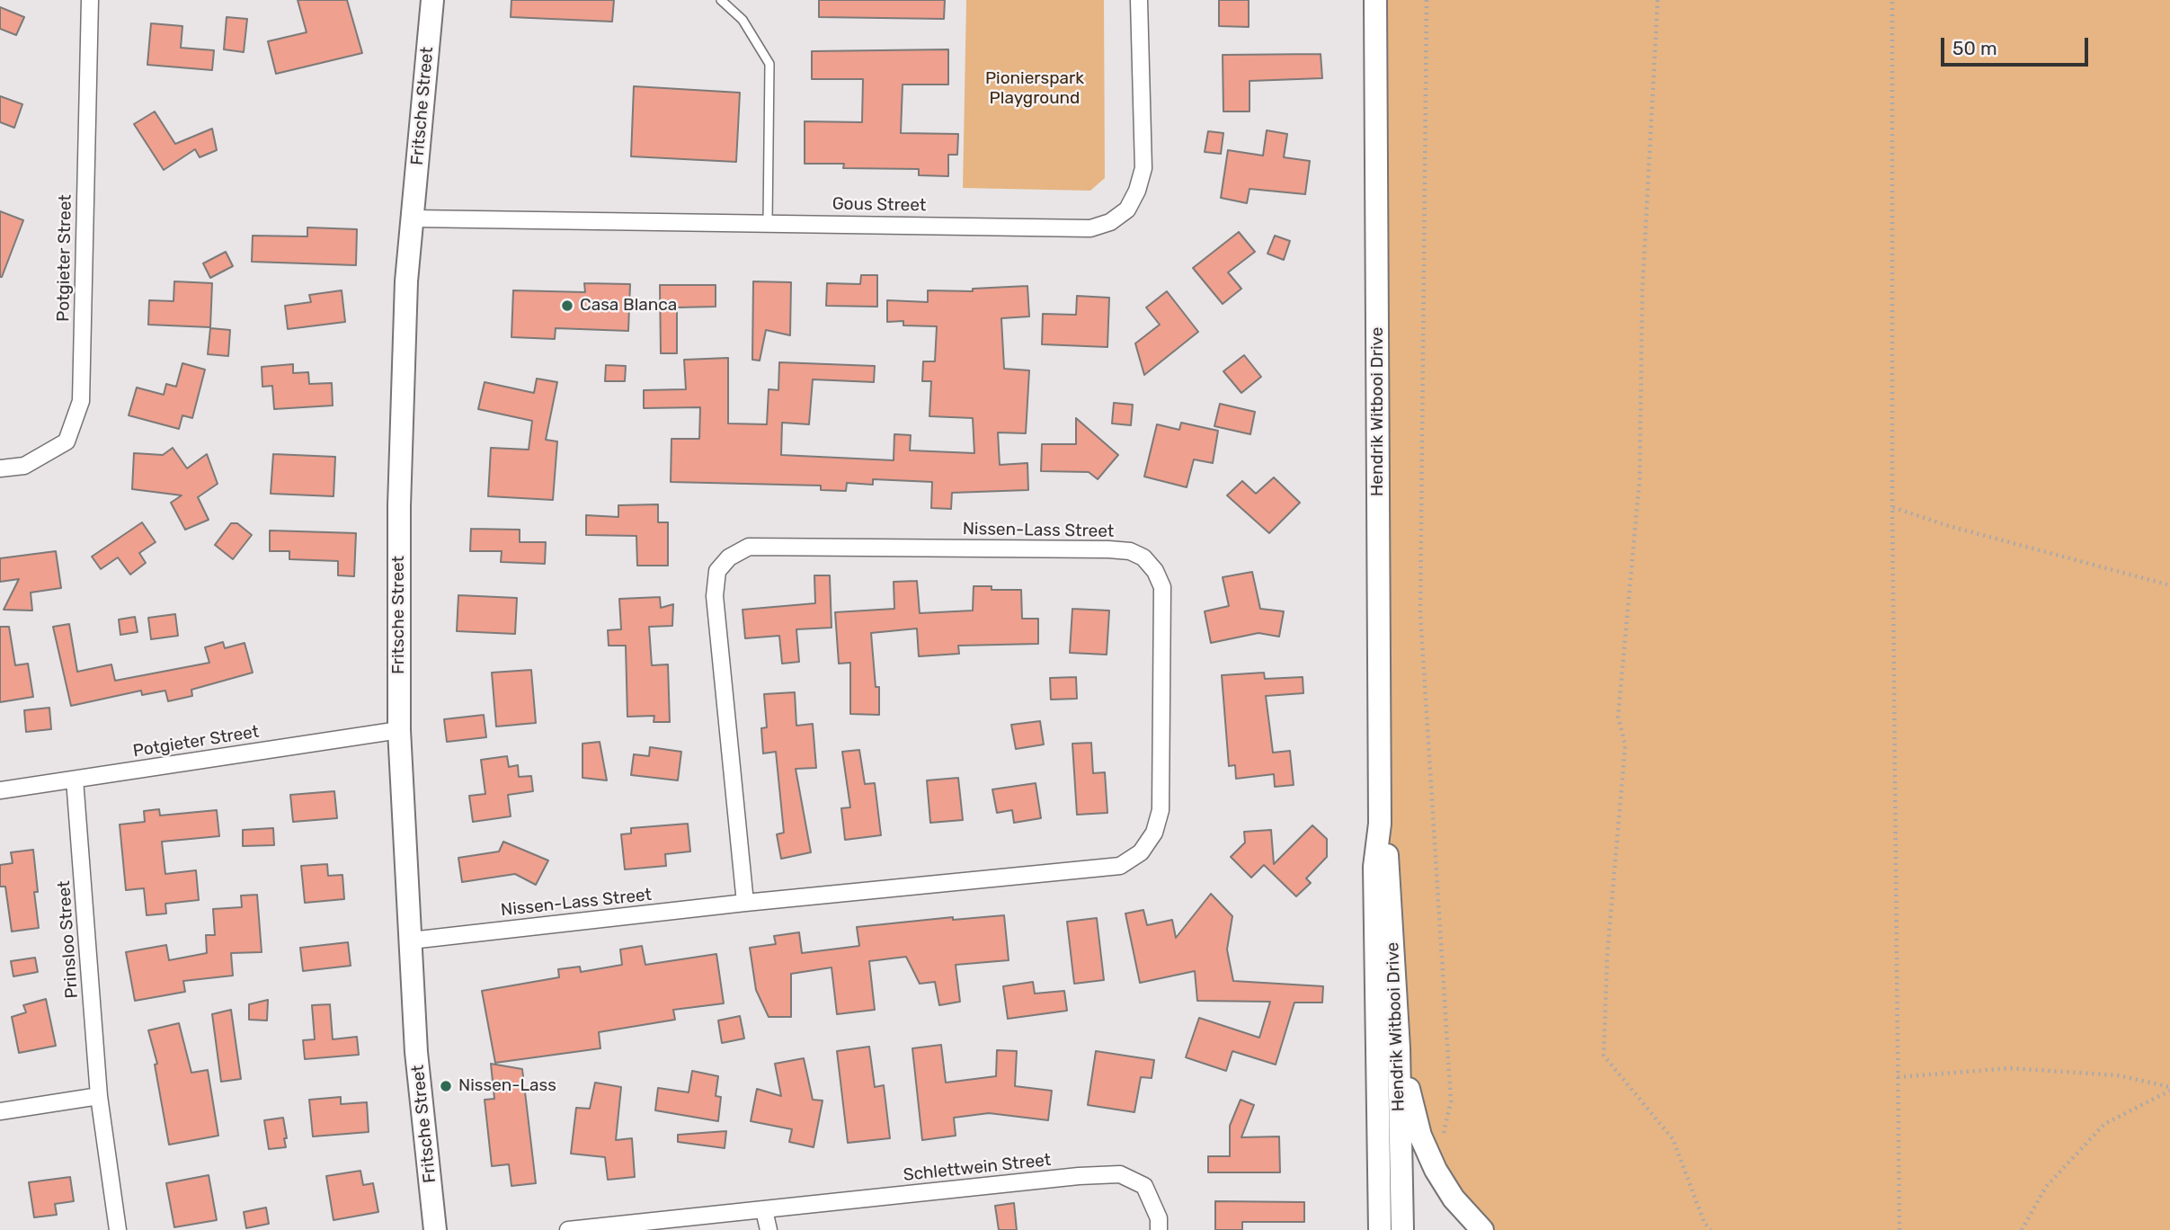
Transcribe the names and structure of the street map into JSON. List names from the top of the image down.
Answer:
{
  "streets": {
    "main road": ["Fritsche Street", "Hendrik Witbooi Drive"],
    "street": [
      "Gous Street",
      "Potgieter Street",
      "Nissen-Lass Street",
      "Prinsloo Street",
      "Schlettwein Street"
    ]
  },
  "crossings": [
    ["Fritsche Street", "Gous Street"],
    ["Fritsche Street", "Potgieter Street"],
    ["Fritsche Street", "Nissen-Lass Street"],
    ["Potgieter Street", "Prinsloo Street"]
  ],
  "parks": ["Pionierspark Playground"],
  "places": ["Casa Blanca", "Nissen-Lass"],
  "scale_bar": "50 m"
}
